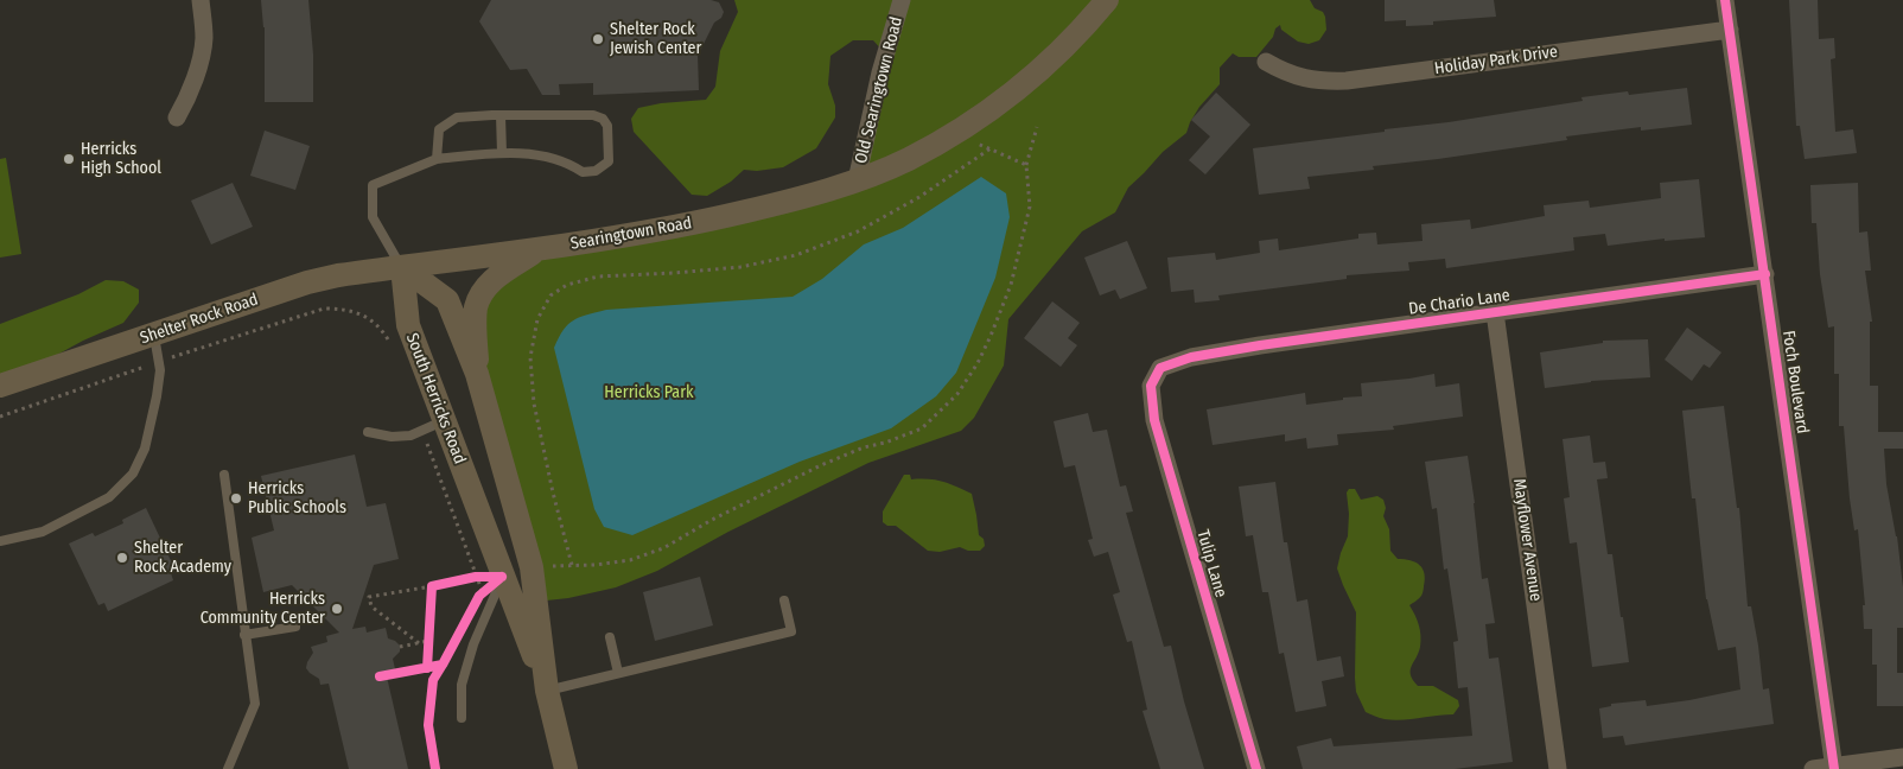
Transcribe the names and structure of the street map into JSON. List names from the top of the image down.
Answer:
{
  "streets": {
    "main road": ["Searingtown Road", "Shelter Rock Road", "South Herricks Road"],
    "street": [
      "Holiday Park Drive",
      "Old Searingtown Road",
      "De Chario Lane",
      "Foch Boulevard",
      "Mayflower Avenue",
      "Tulip Lane"
    ]
  },
  "crossings": [
    ["Holiday Park Drive", "Foch Boulevard"],
    ["Old Searingtown Road", "Searingtown Road"],
    ["Searingtown Road", "Shelter Rock Road"],
    ["Searingtown Road", "South Herricks Road"],
    ["De Chario Lane", "Foch Boulevard"],
    ["De Chario Lane", "Mayflower Avenue"],
    ["De Chario Lane", "Tulip Lane"],
    ["Shelter Rock Road", "South Herricks Road"]
  ],
  "parks": ["Herricks Park"],
  "places": [
    "Shelter Rock Jewish Center",
    "Herricks High School",
    "Herricks Public Schools",
    "Shelter Rock Academy",
    "Herricks Community Center"
  ]
}
